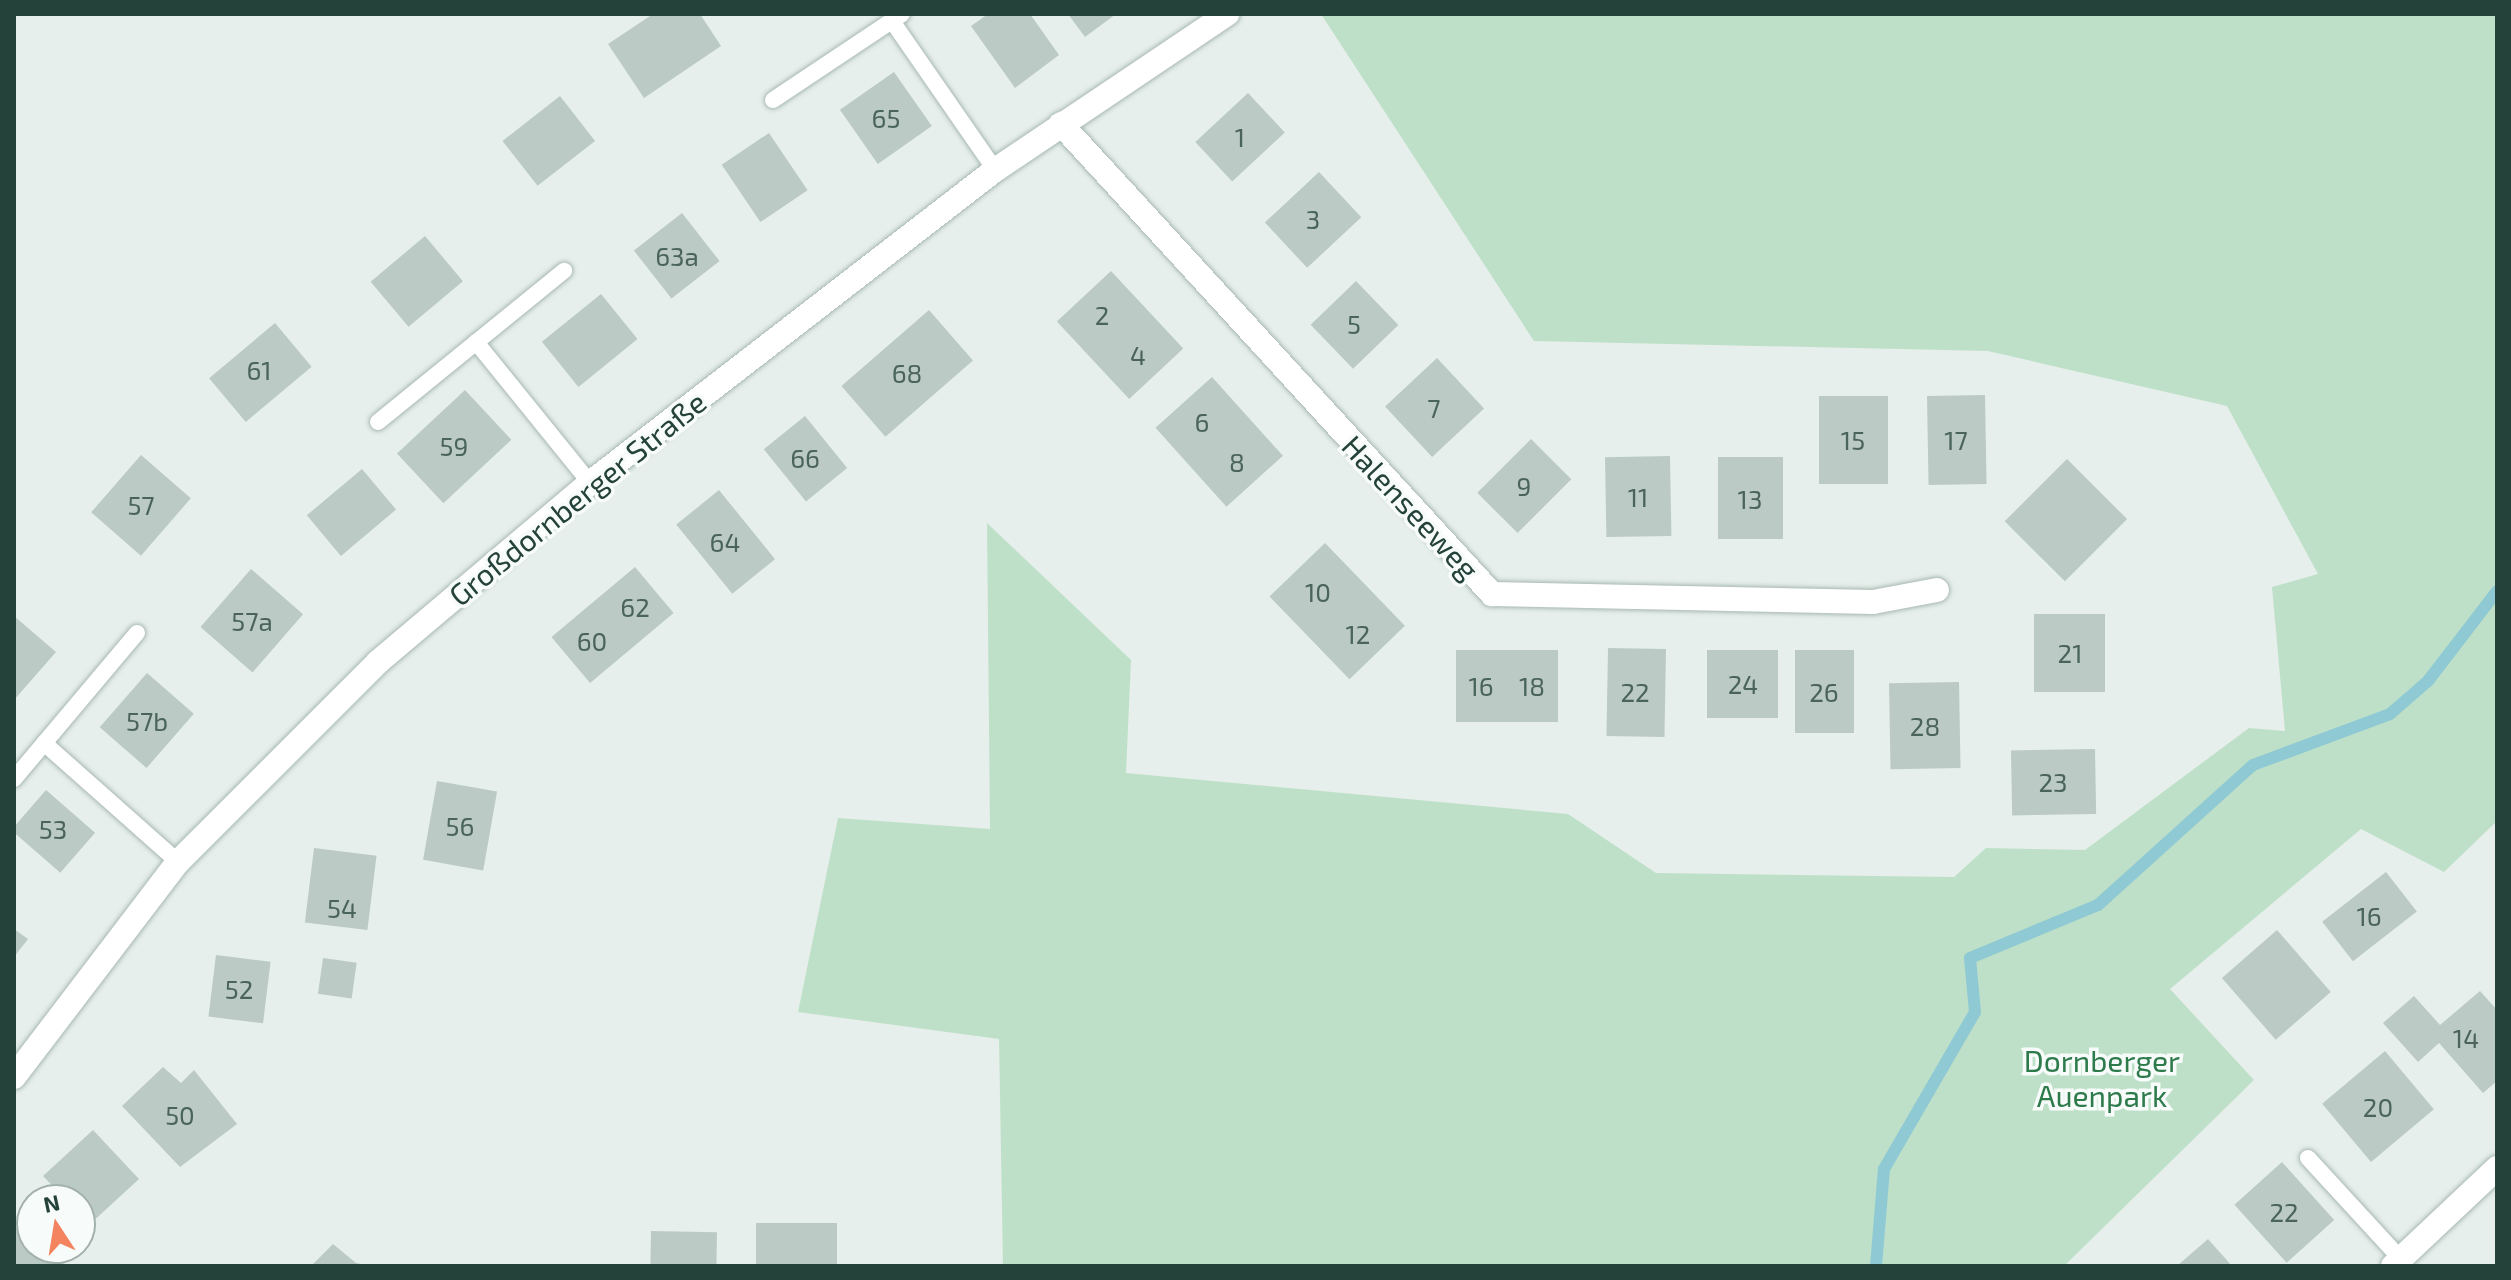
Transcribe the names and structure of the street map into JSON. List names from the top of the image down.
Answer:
{
  "streets": {
    "street": ["Großdornberger Straße", "Halenseeweg"]
  },
  "crossings": [
    ["Großdornberger Straße", "Halenseeweg"]
  ],
  "parks": ["Dornberger Auenpark"],
  "house_numbers": [
    "65",
    "1",
    "3",
    "63a",
    "2",
    "5",
    "4",
    "61",
    "68",
    "7",
    "6",
    "15",
    "17",
    "59",
    "66",
    "8",
    "9",
    "11",
    "13",
    "57",
    "64",
    "10",
    "62",
    "57a",
    "12",
    "60",
    "21",
    "24",
    "16",
    "18",
    "22",
    "26",
    "57b",
    "28",
    "23",
    "56",
    "53",
    "54",
    "16",
    "52",
    "14",
    "20",
    "50",
    "22"
  ],
  "north": "top"
}
